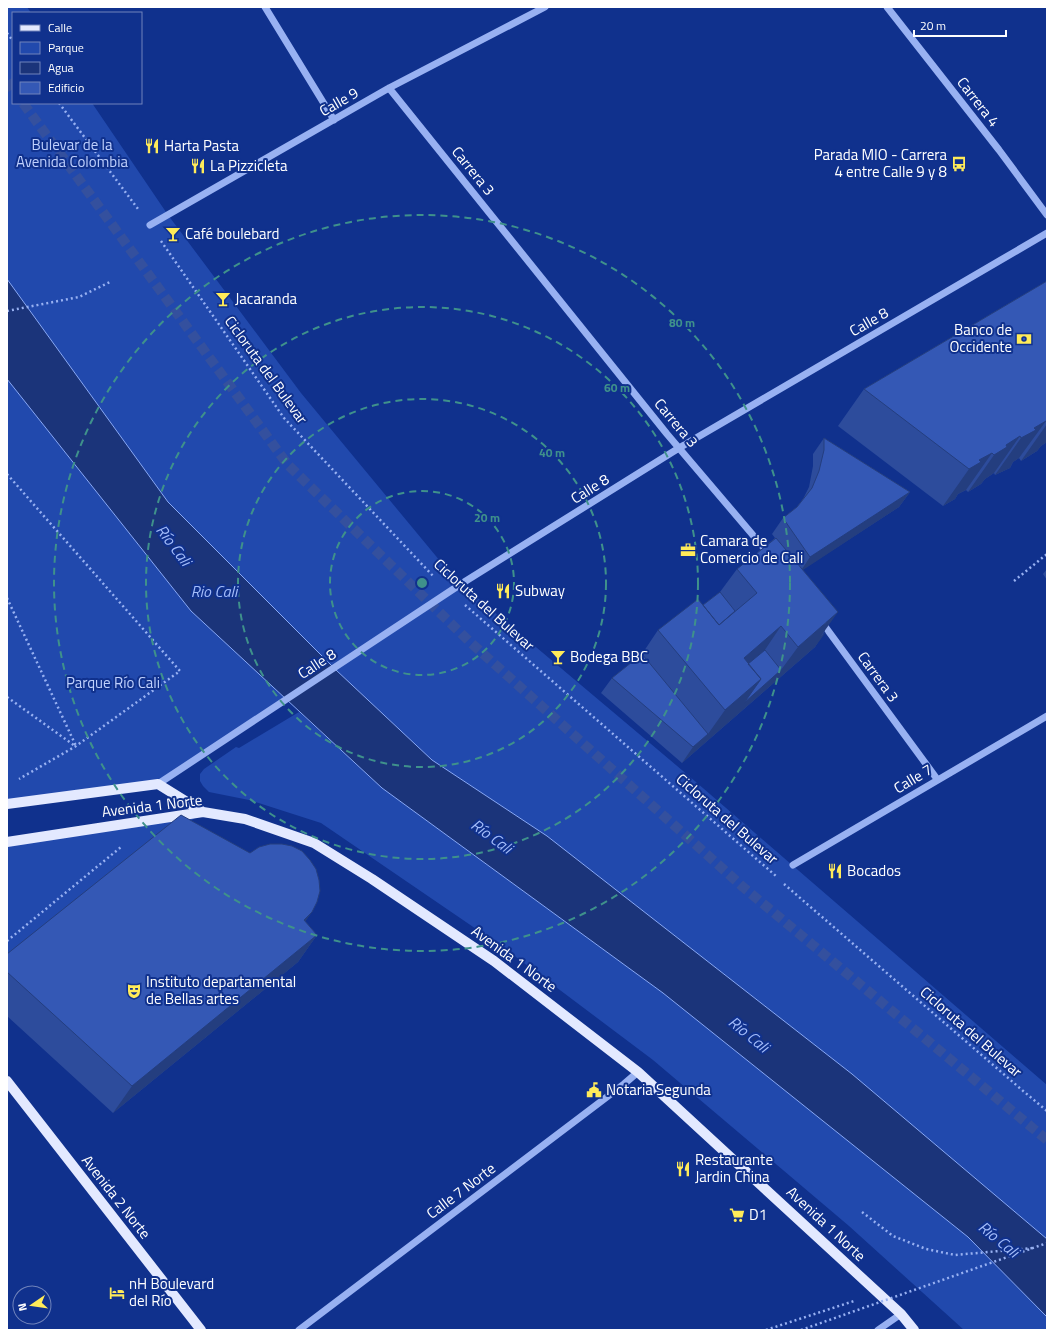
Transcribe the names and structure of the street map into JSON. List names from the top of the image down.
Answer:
{
  "streets": {
    "main road": ["Avenida 1 Norte", "Avenida 2 Norte"],
    "street": [
      "Calle 9",
      "Carrera 4",
      "Carrera 3",
      "Calle 8",
      "Calle 7",
      "Calle 7 Norte"
    ],
    "path": ["Cicloruta del Bulevar"]
  },
  "crossings": [
    ["Calle 9", "Carrera 3"],
    ["Calle 9", "Cicloruta del Bulevar"],
    ["Carrera 3", "Calle 8"],
    ["Carrera 3", "Calle 7"],
    ["Calle 8", "Cicloruta del Bulevar"],
    ["Avenida 1 Norte", "Calle 7 Norte"]
  ],
  "water": ["Río Cali", "Rio Cali"],
  "parks": ["Bulevar de la Avenida Colombia", "Parque Río Cali"],
  "places": {
    "restaurant": [
      "Harta Pasta",
      "La Pizzicleta",
      "Subway",
      "Bocados",
      "Restaurante Jardin China"
    ],
    "bus stop": ["Parada MIO - Carrera 4 entre Calle 9 y 8"],
    "bar": ["Café boulebard", "Jacaranda", "Bodega BBC"],
    "bank": ["Banco de Occidente"],
    "office": ["Camara de Comercio de Cali"],
    "theatre": ["Instituto departamental de Bellas artes"],
    "public building": ["Notaria Segunda"],
    "supermarket": ["D1"],
    "hotel": ["nH Boulevard del Río"]
  },
  "legend": [
    "Calle",
    "Parque",
    "Agua",
    "Edificio"
  ],
  "scale_bar": "20 m",
  "north": "left",
  "rings": [
    "80 m",
    "60 m",
    "40 m",
    "20 m"
  ]
}
